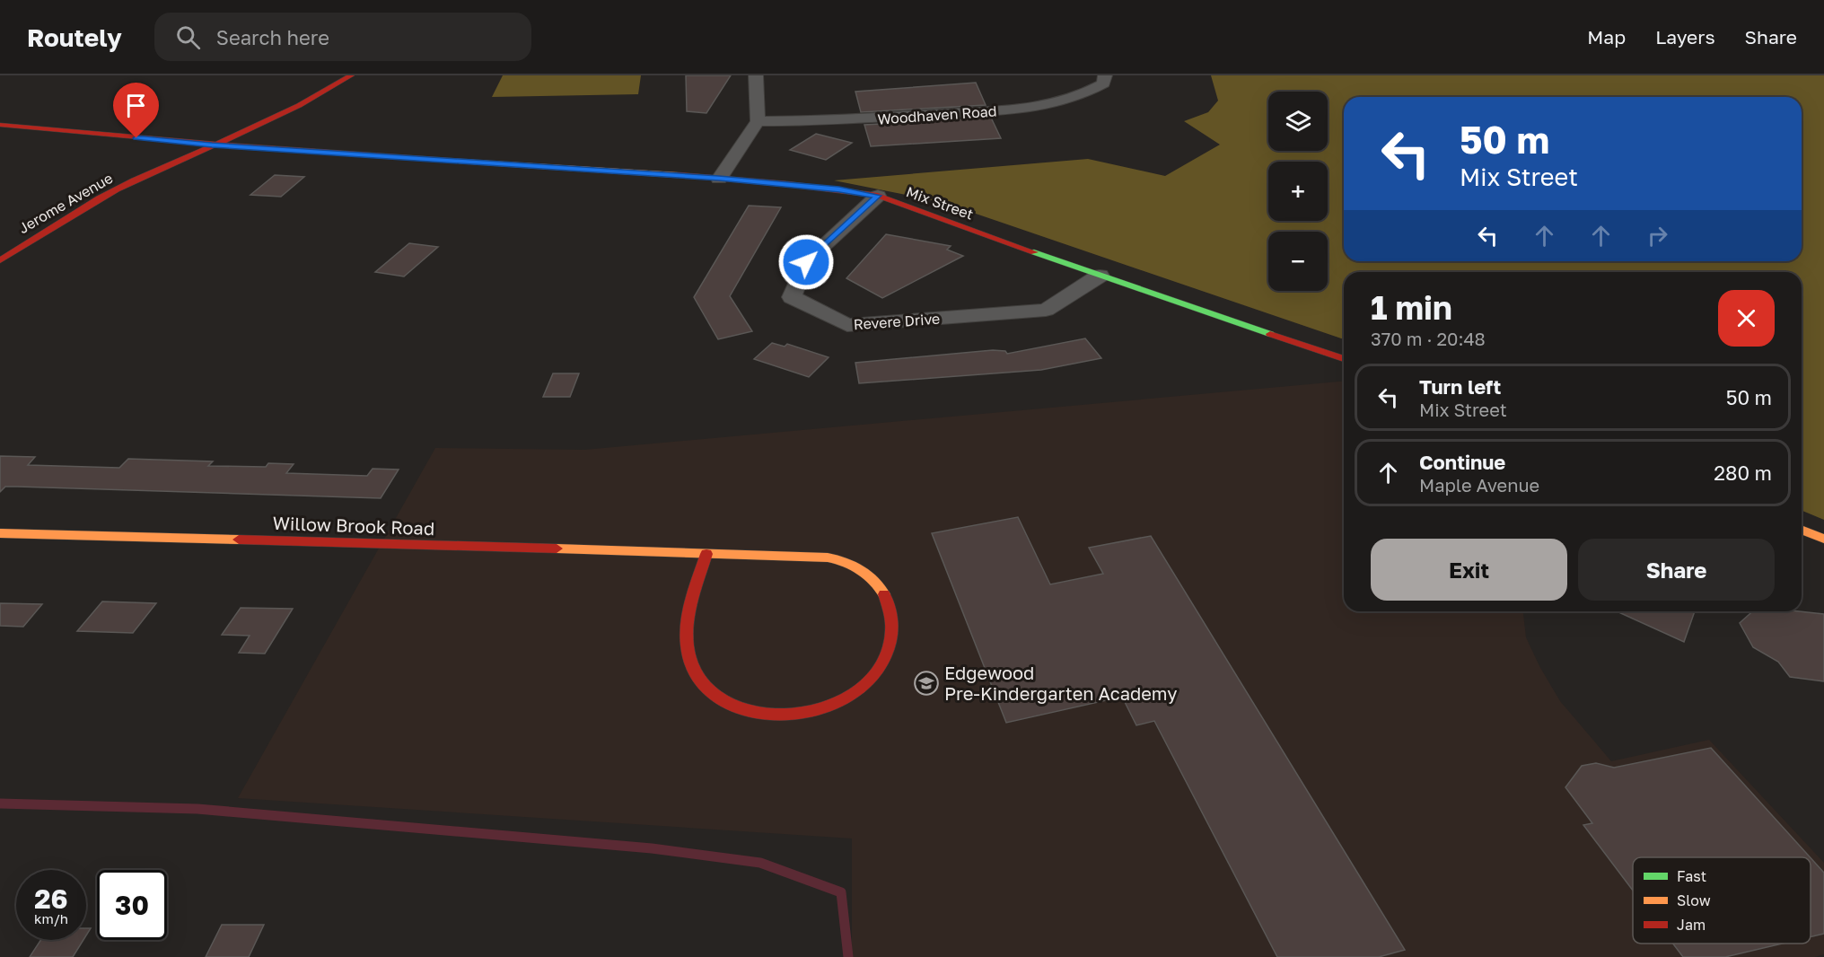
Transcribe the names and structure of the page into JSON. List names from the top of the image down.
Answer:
{
  "streets": {
    "main road": ["Jerome Avenue", "Mix Street", "Willow Brook Road"],
    "street": ["Woodhaven Road", "Revere Drive"]
  },
  "crossings": [
    ["Jerome Avenue", "Mix Street"],
    ["Mix Street", "Revere Drive"]
  ],
  "places": {
    "school or university": ["Edgewood Pre-Kindergarten Academy"]
  },
  "legend": ["Fast", "Slow", "Jam"],
  "page": {
    "header": "Routely",
    "search": "Search here",
    "nav": ["Map", "Layers", "Share"],
    "map_buttons": ["+", "−"],
    "turn": ["50 m", "Mix Street"],
    "heading": ["1 min", "370 m · 20:48"],
    "list": [
      {
        "name": "Turn left",
        "note": "Mix Street",
        "value": "50 m"
      },
      {
        "name": "Continue",
        "note": "Maple Avenue",
        "value": "280 m"
      }
    ],
    "buttons": ["Exit", "Share"],
    "speed": "26 km/h",
    "limit": "30"
  }
}
